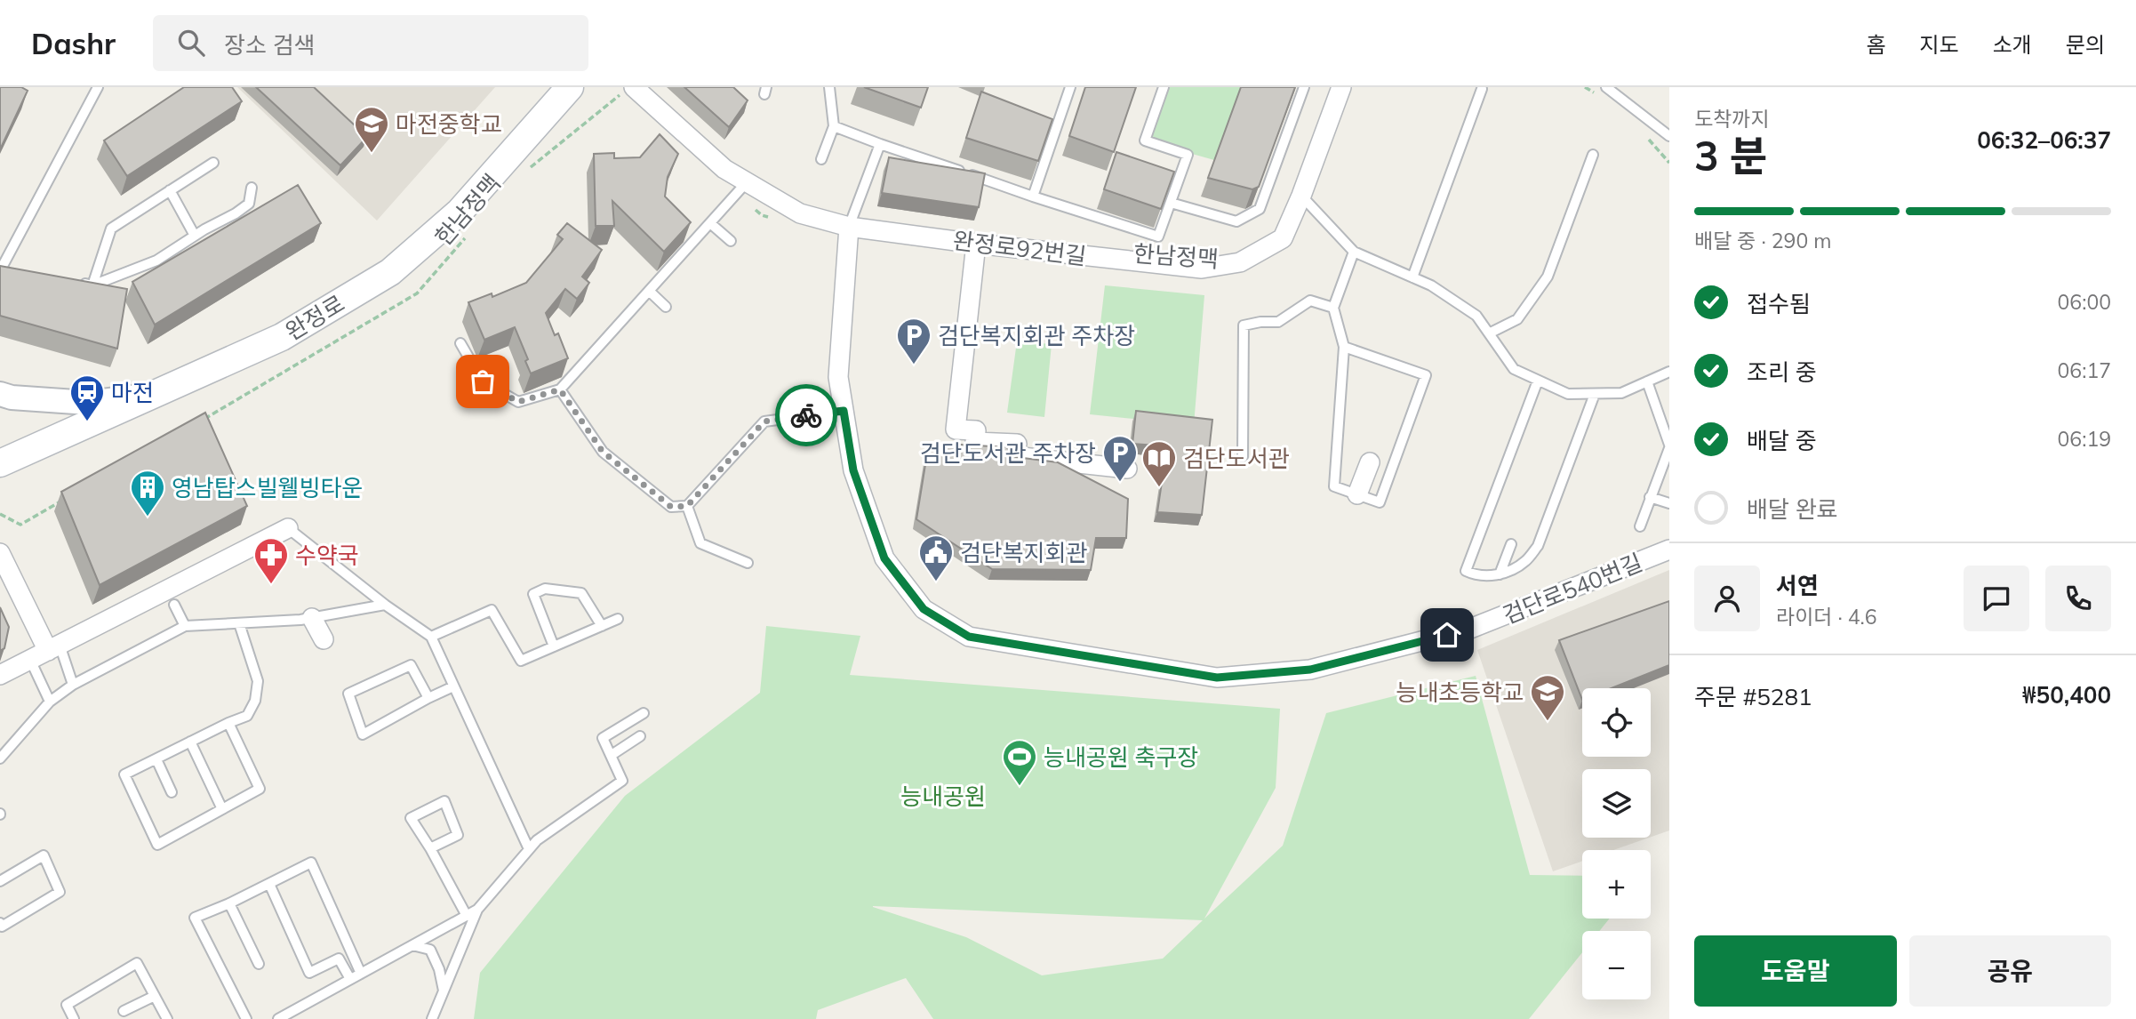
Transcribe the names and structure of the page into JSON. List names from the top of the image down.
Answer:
{
  "streets": {
    "main road": ["완정로"],
    "street": ["완정로92번길", "검단로540번길"],
    "path": ["한남정맥"]
  },
  "crossings": [
    ["한남정맥", "완정로92번길"],
    ["완정로92번길", "검단로540번길"]
  ],
  "parks": ["능내공원"],
  "places": {
    "school or university": ["마전중학교", "능내초등학교"],
    "parking": ["검단복지회관 주차장", "검단도서관 주차장"],
    "station": ["마전"],
    "library": ["검단도서관"],
    "building": ["영남탑스빌웰빙타운"],
    "public building": ["검단복지회관"],
    "pharmacy": ["수약국"],
    "sports": ["능내공원 축구장"]
  },
  "page": {
    "header": "Dashr",
    "search": "장소 검색",
    "nav": [
      "홈",
      "지도",
      "소개",
      "문의"
    ],
    "heading": ["3 분", "도착까지", "06:32–06:37"],
    "panel": [
      "서연",
      "라이더 · 4.6",
      "주문 #5281",
      "₩50,400"
    ],
    "bar": "배달 중 · 290 m",
    "list": [
      ["접수됨", "06:00"],
      ["조리 중", "06:17"],
      ["배달 중", "06:19"],
      "배달 완료"
    ],
    "map_buttons": ["+", "−"],
    "buttons": ["도움말", "공유"]
  }
}
